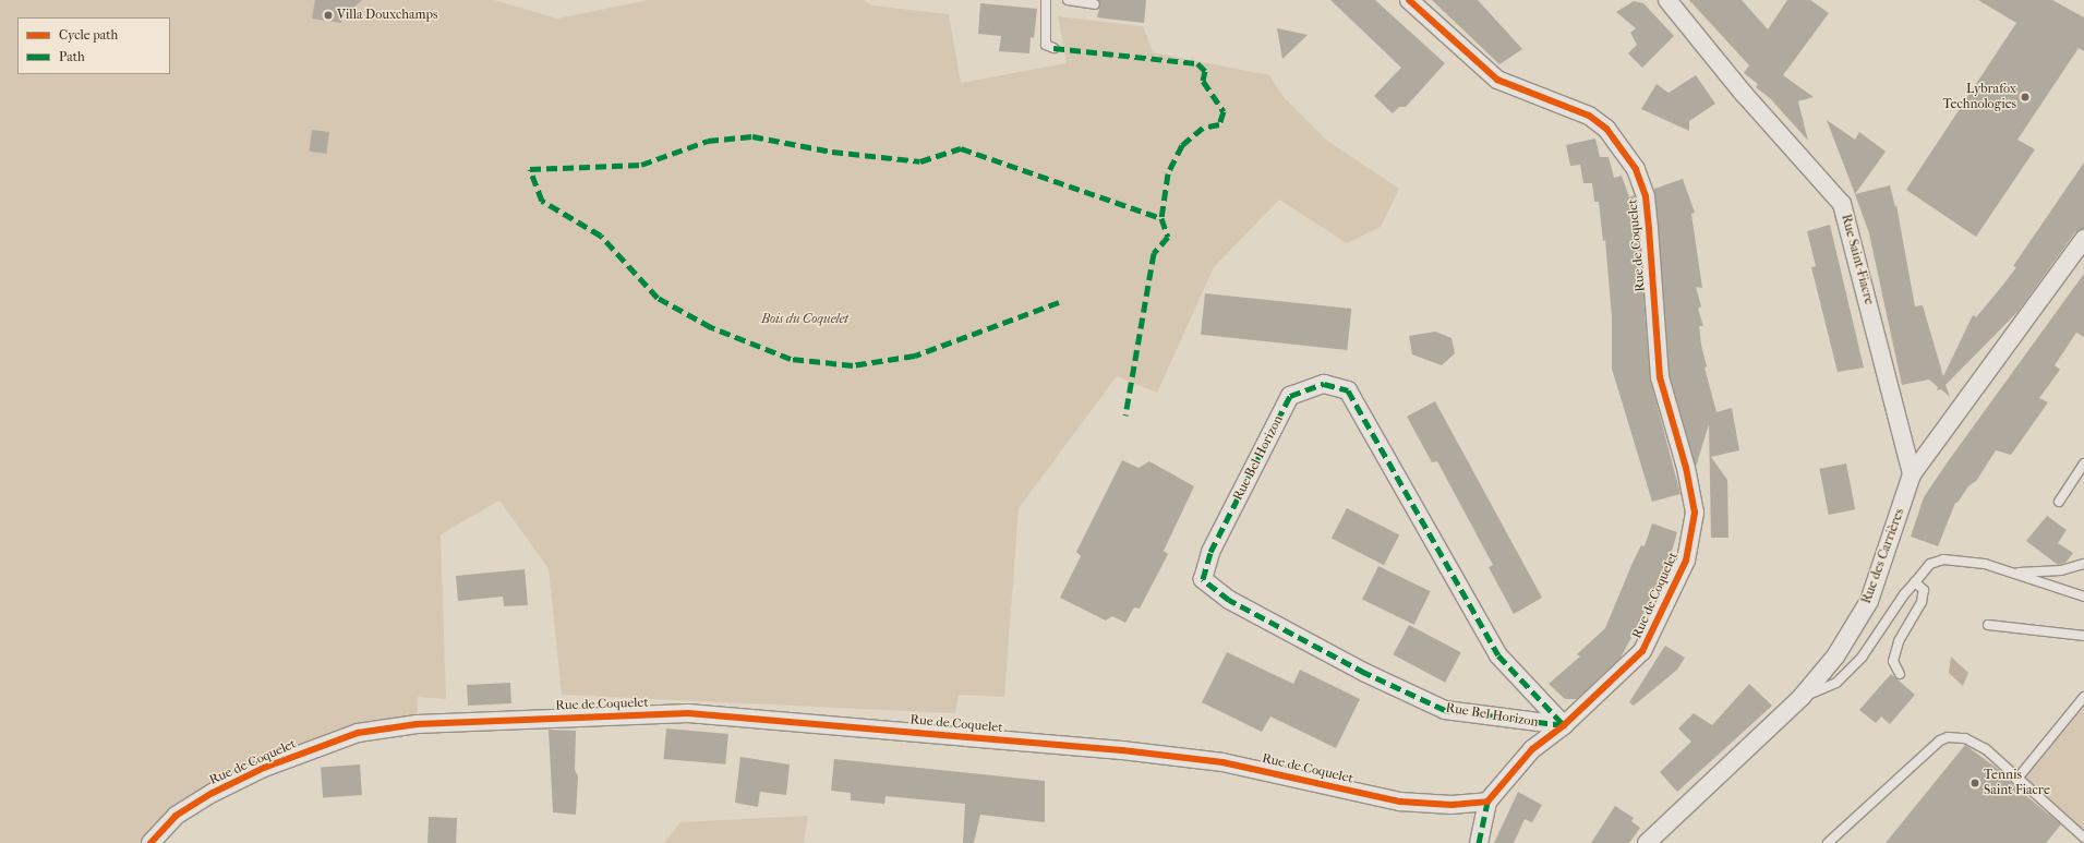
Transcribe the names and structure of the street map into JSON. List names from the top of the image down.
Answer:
{
  "streets": {
    "street": [
      "Rue de Coquelet",
      "Rue Saint-Fiacre",
      "Rue Bel Horizon",
      "Rue des Carrières"
    ]
  },
  "crossings": [
    ["Rue de Coquelet", "Rue Bel Horizon"],
    ["Rue Saint-Fiacre", "Rue des Carrières"]
  ],
  "parks": ["Bois du Coquelet"],
  "places": ["Villa Douxchamps", "Lybrafox Technologies", "Tennis Saint Fiacre"],
  "legend": ["Cycle path", "Path"]
}
